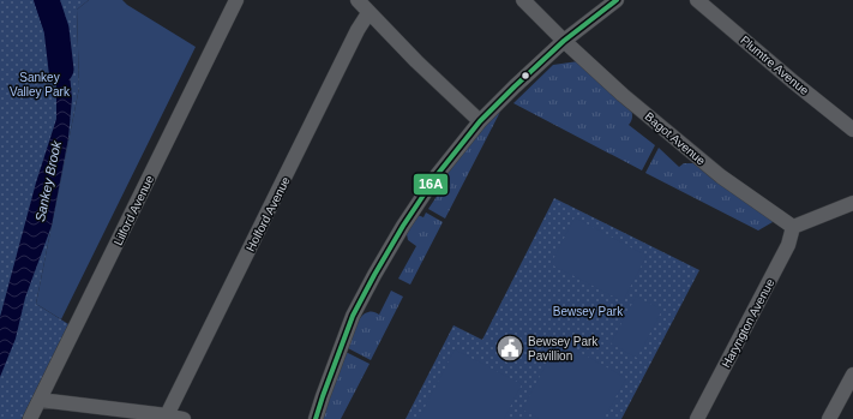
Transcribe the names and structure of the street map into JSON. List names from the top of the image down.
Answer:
{
  "streets": {
    "street": [
      "Plumtre Avenue",
      "Bagot Avenue",
      "Lilford Avenue",
      "Holford Avenue",
      "Haryngton Avenue"
    ]
  },
  "crossings": [
    ["Bagot Avenue", "Haryngton Avenue"]
  ],
  "water": ["Sankey Brook"],
  "parks": ["Sankey Valley Park", "Bewsey Park"],
  "places": {
    "public building": ["Bewsey Park Pavillion"]
  },
  "lines": ["transit line 16A"]
}
